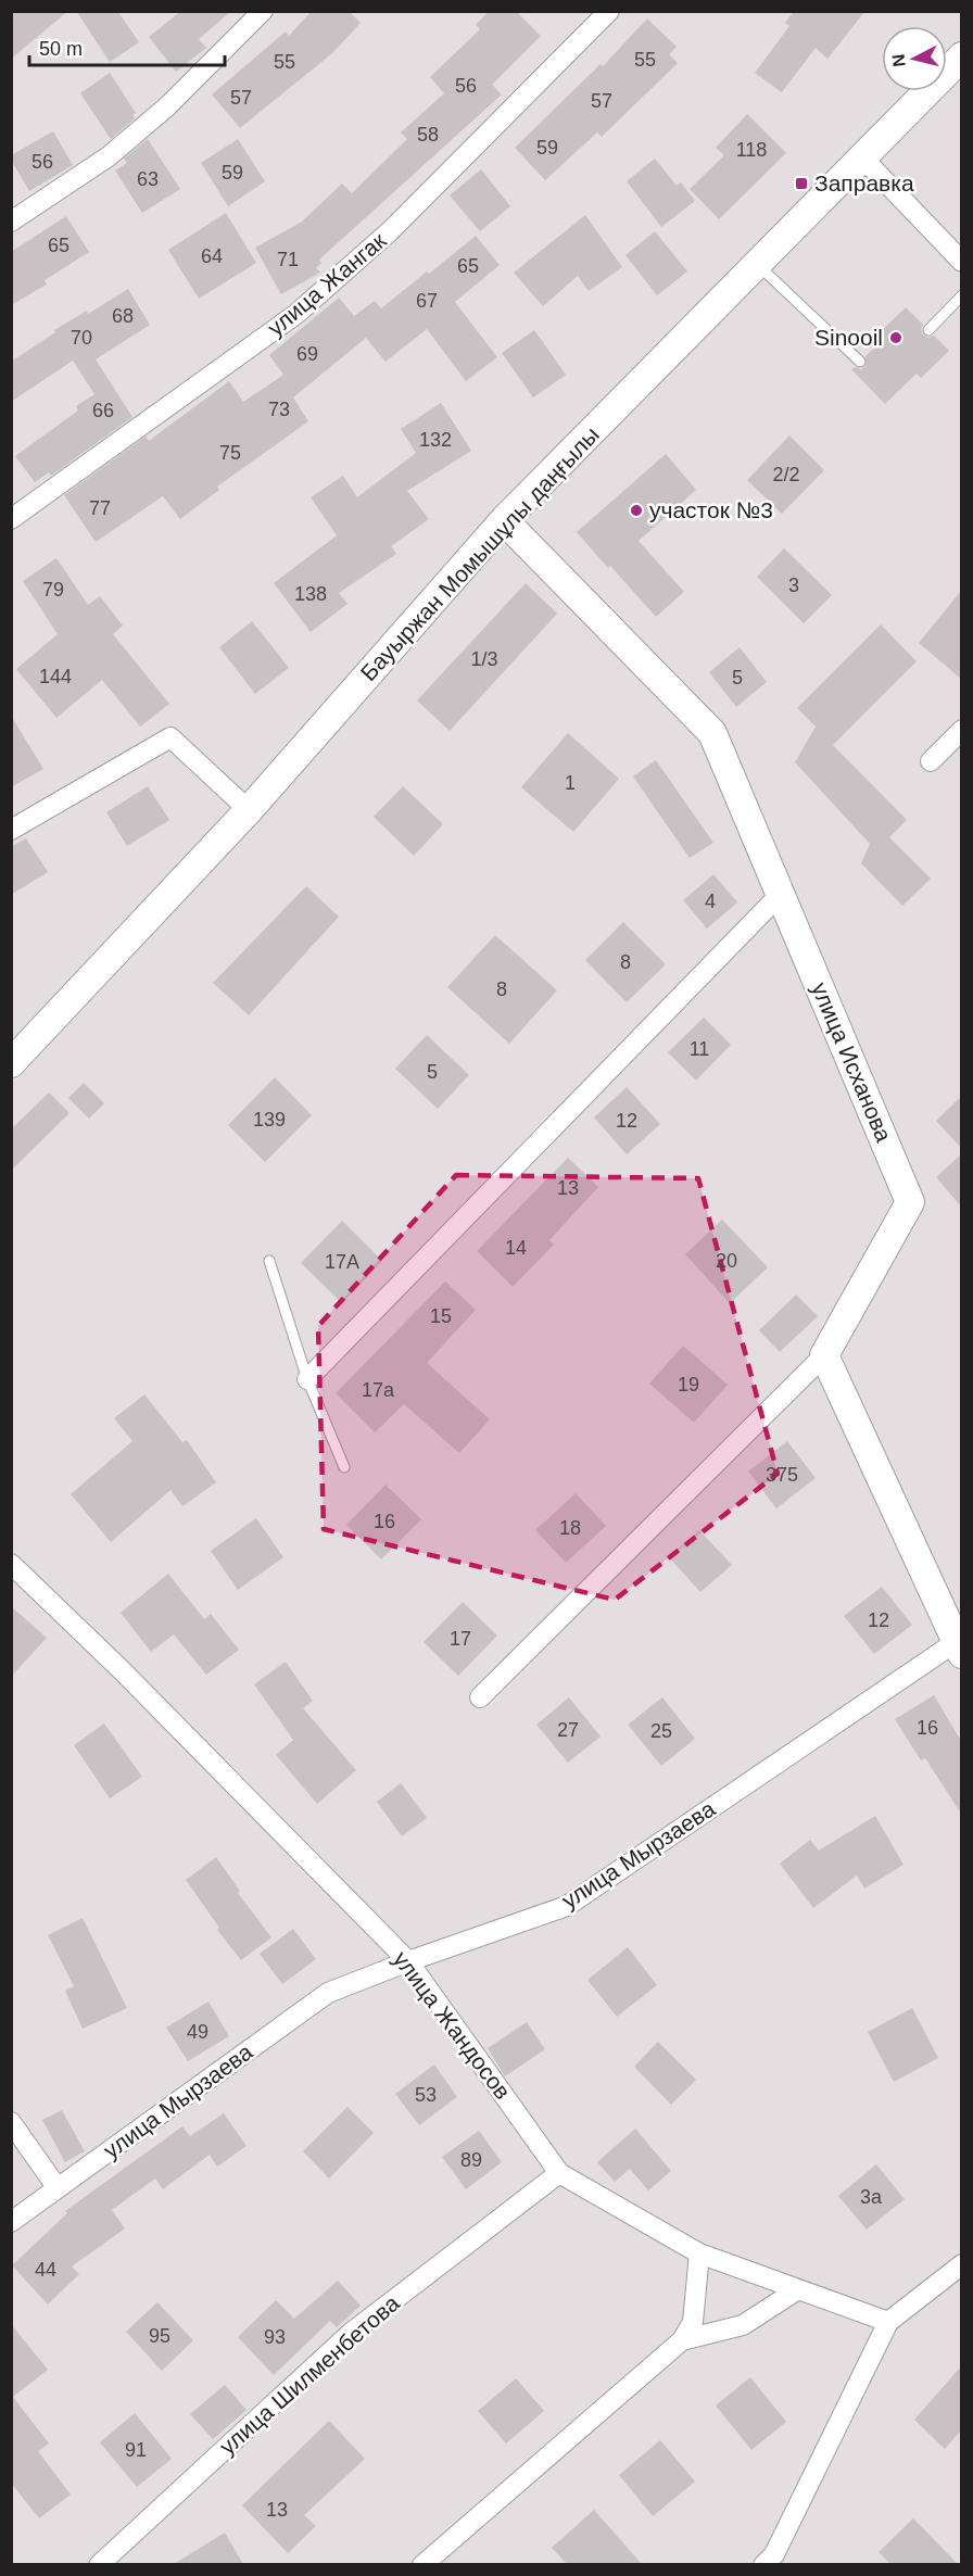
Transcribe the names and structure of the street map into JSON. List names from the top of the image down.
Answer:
{
  "streets": {
    "main road": ["Бауыржан Момышұлы даңғылы", "улица Исханова"],
    "street": [
      "улица Жангак",
      "улица Мырзаева",
      "улица Жандосов",
      "улица Шилменбетова"
    ]
  },
  "crossings": [
    ["Бауыржан Момышұлы даңғылы", "улица Исханова"],
    ["улица Мырзаева", "улица Жандосов"],
    ["улица Жандосов", "улица Шилменбетова"]
  ],
  "places": {
    "transit": ["Заправка"],
    "other": ["Sinooil", "участок №3"]
  },
  "house_numbers": [
    "55",
    "55",
    "56",
    "57",
    "57",
    "58",
    "59",
    "118",
    "56",
    "59",
    "63",
    "65",
    "64",
    "71",
    "65",
    "67",
    "68",
    "70",
    "69",
    "73",
    "66",
    "132",
    "75",
    "2/2",
    "77",
    "3",
    "79",
    "138",
    "1/3",
    "144",
    "5",
    "1",
    "4",
    "8",
    "8",
    "11",
    "5",
    "139",
    "12",
    "13",
    "14",
    "20",
    "17А",
    "15",
    "19",
    "17а",
    "375",
    "16",
    "18",
    "12",
    "17",
    "16",
    "27",
    "25",
    "49",
    "53",
    "89",
    "3а",
    "44",
    "95",
    "93",
    "91",
    "13"
  ],
  "scale_bar": "50 m",
  "north": "left"
}
